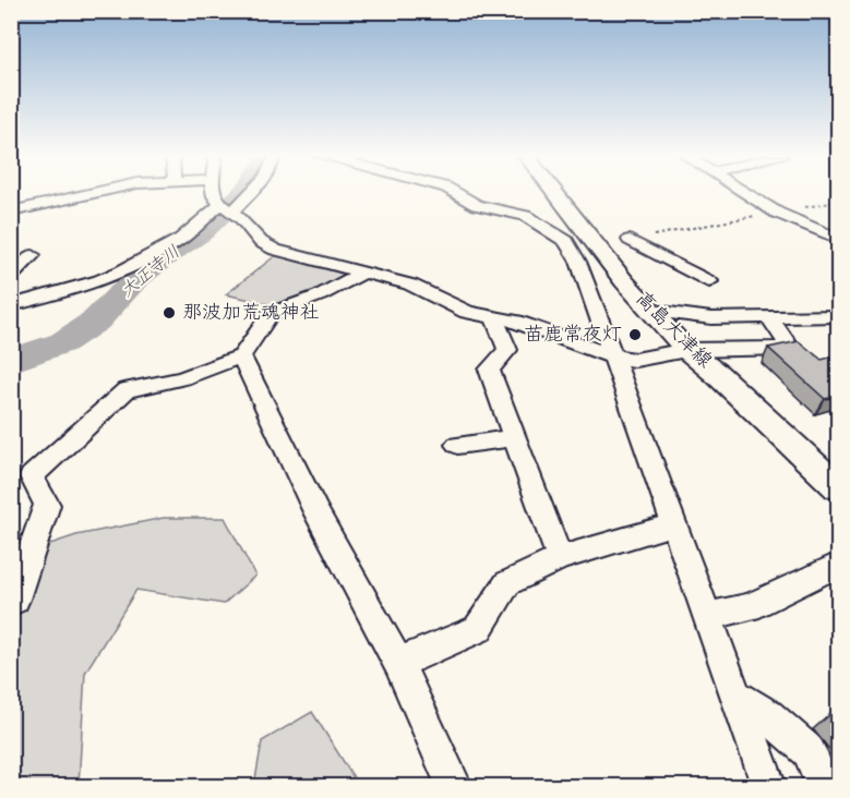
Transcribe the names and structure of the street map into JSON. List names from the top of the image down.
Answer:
{
  "streets": {
    "main road": ["高島大津線"]
  },
  "water": ["大正寺川"],
  "places": ["那波加荒魂神社", "苗鹿常夜灯"]
}
